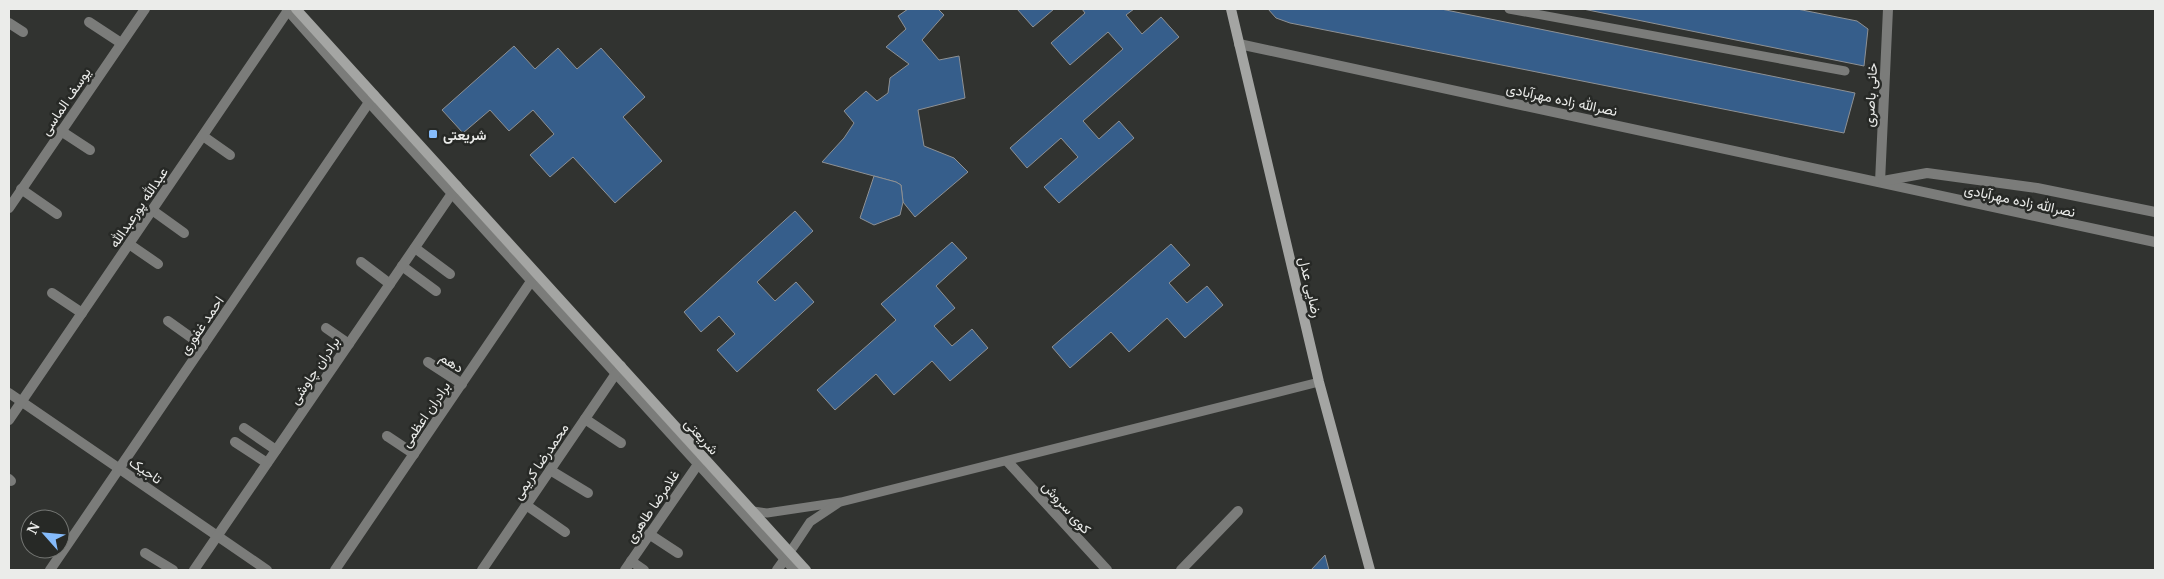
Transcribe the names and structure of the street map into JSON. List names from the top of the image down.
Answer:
{
  "streets": {
    "main road": ["رضایی عدل", "شریعتی"],
    "street": [
      "خانی باصری",
      "نصرالله زاده مهرآبادی",
      "یوسف الماسی",
      "عبدالله پورعبدالله",
      "احمد غفوری",
      "دهم",
      "برادران چاوشی",
      "برادران اعظمی",
      "محمدرضا کریمی",
      "تاجیک",
      "غلامرضا طاهری",
      "کوی سروش"
    ]
  },
  "crossings": [
    ["خانی باصری", "نصرالله زاده مهرآبادی"],
    ["نصرالله زاده مهرآبادی", "رضایی عدل"],
    ["عبدالله پورعبدالله", "شریعتی"],
    ["عبدالله پورعبدالله", "تاجیک"],
    ["احمد غفوری", "شریعتی"],
    ["احمد غفوری", "تاجیک"],
    ["دهم", "برادران اعظمی"],
    ["برادران چاوشی", "شریعتی"],
    ["برادران چاوشی", "تاجیک"],
    ["برادران اعظمی", "شریعتی"],
    ["شریعتی", "محمدرضا کریمی"],
    ["شریعتی", "غلامرضا طاهری"]
  ],
  "places": {
    "transit": ["شریعتی"]
  },
  "north": "top left"
}
